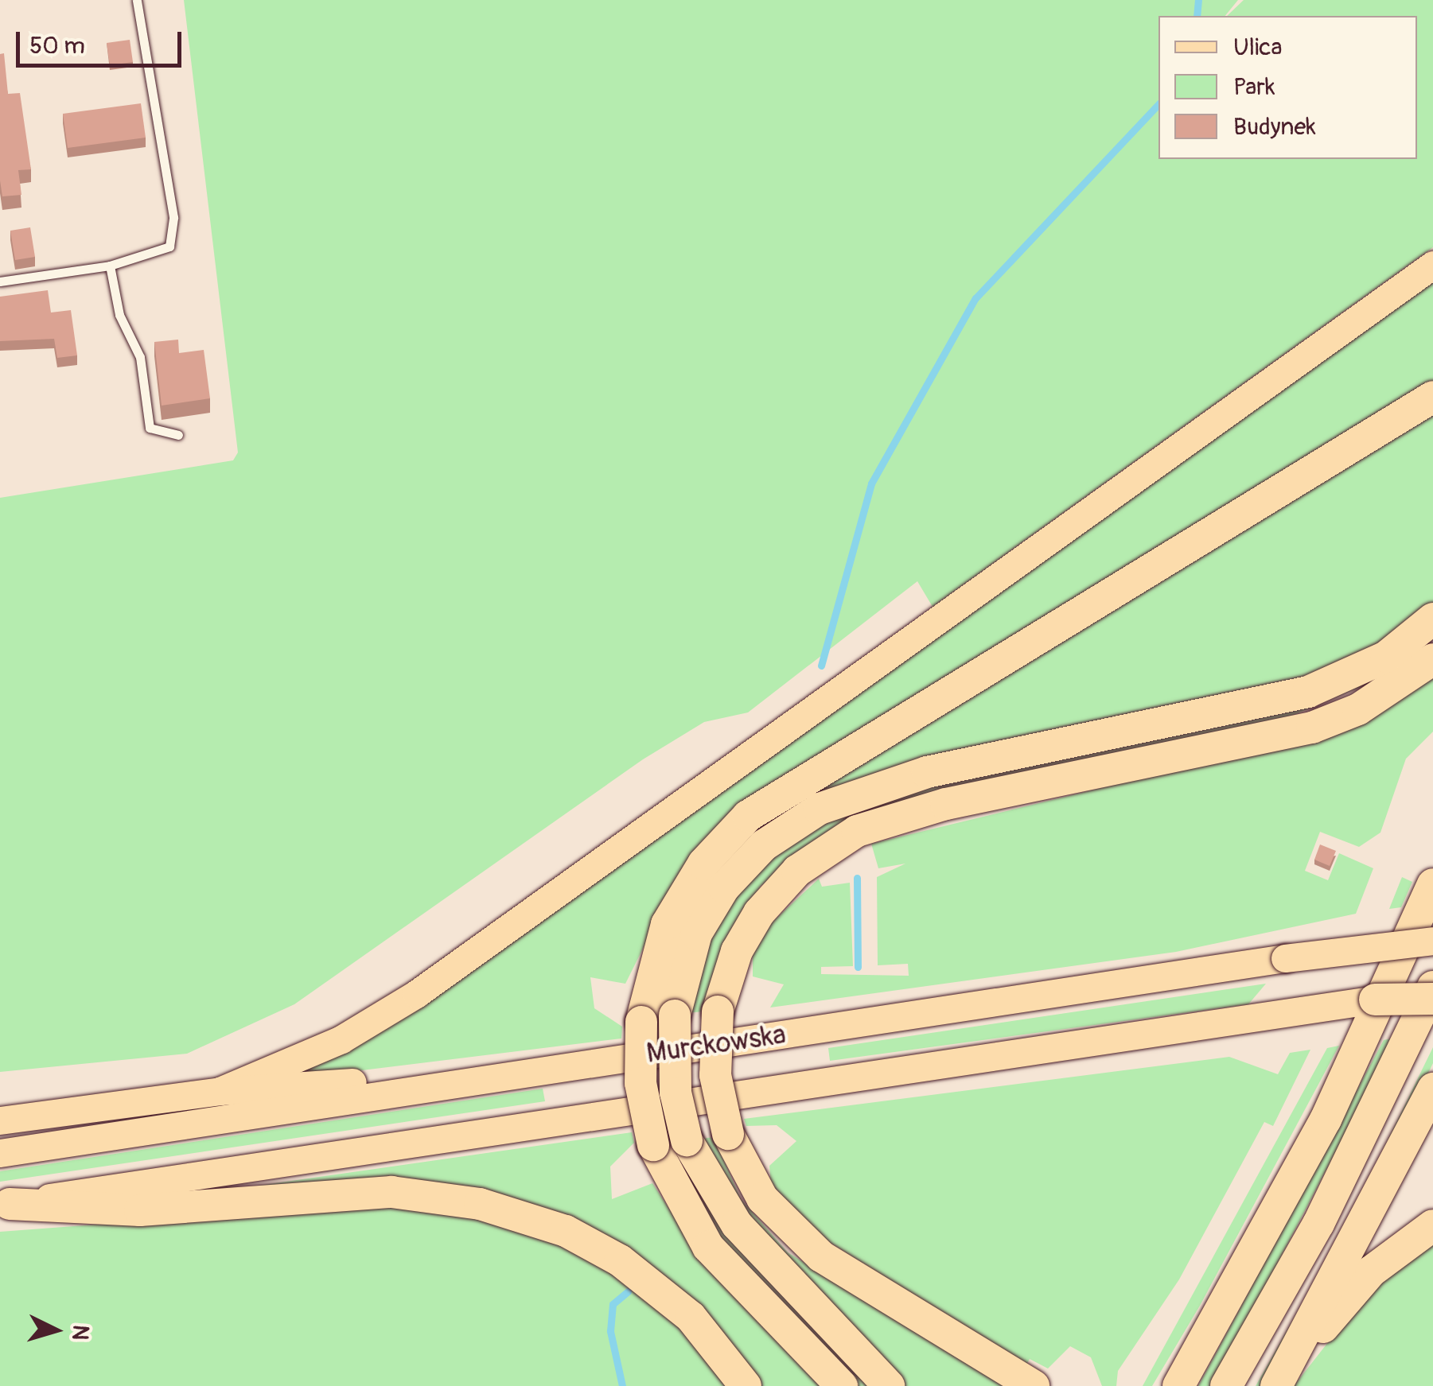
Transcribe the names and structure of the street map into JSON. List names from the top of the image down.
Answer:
{
  "streets": {
    "main road": ["Murckowska"]
  },
  "legend": ["Ulica", "Park", "Budynek"],
  "scale_bar": "50 m",
  "north": "right"
}
